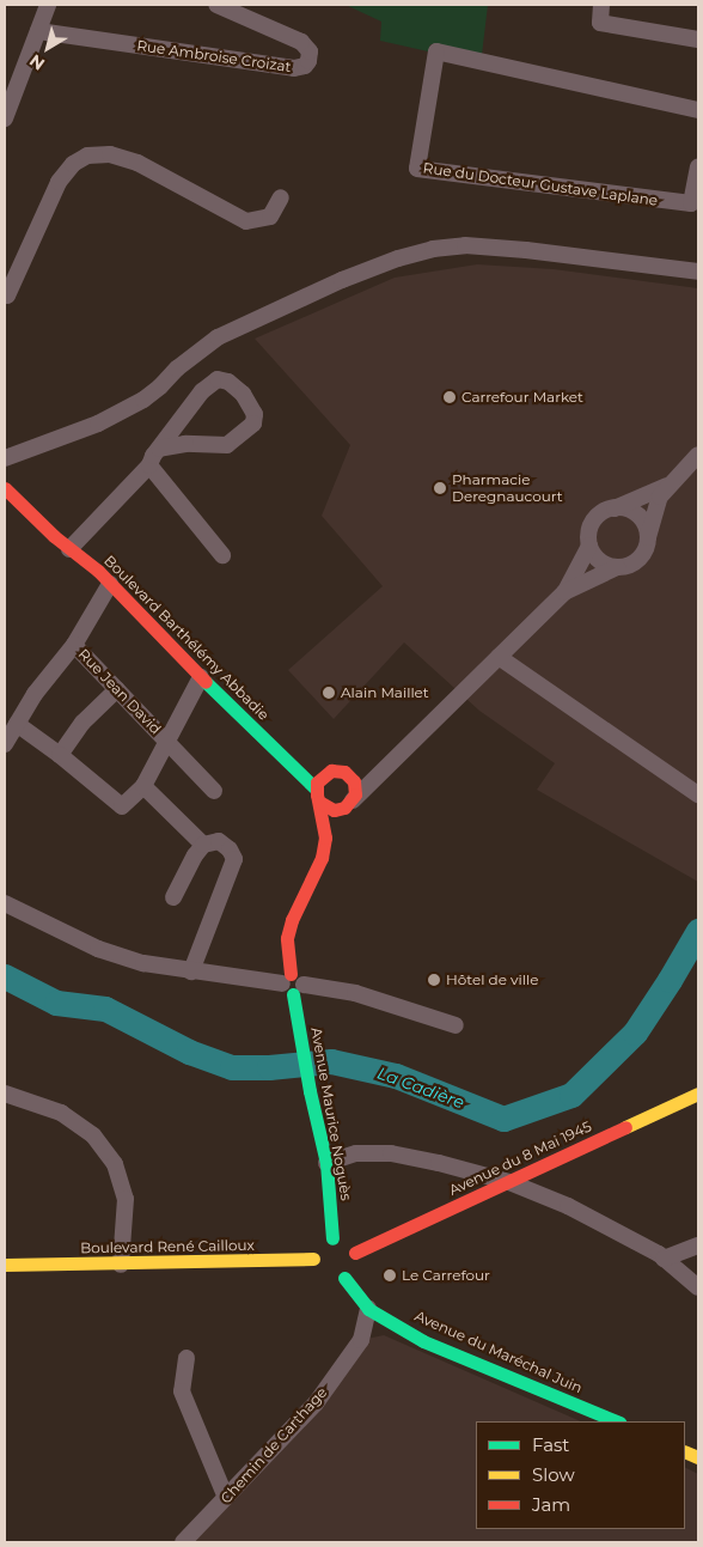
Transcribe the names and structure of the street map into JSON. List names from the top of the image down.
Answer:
{
  "streets": {
    "main road": [
      "Boulevard Barthélémy Abbadie",
      "Avenue Maurice Noguès",
      "Avenue du 8 Mai 1945",
      "Boulevard René Cailloux",
      "Avenue du Maréchal Juin"
    ],
    "street": [
      "Rue Ambroise Croizat",
      "Rue du Docteur Gustave Laplane",
      "Rue Jean David",
      "Chemin de Carthage"
    ]
  },
  "crossings": [
    ["Boulevard Barthélémy Abbadie", "Rue Jean David"],
    ["Boulevard Barthélémy Abbadie", "Avenue Maurice Noguès"],
    ["Avenue Maurice Noguès", "Avenue du 8 Mai 1945"],
    ["Avenue Maurice Noguès", "Boulevard René Cailloux"],
    ["Avenue Maurice Noguès", "Avenue du Maréchal Juin"],
    ["Avenue du 8 Mai 1945", "Boulevard René Cailloux"],
    ["Avenue du 8 Mai 1945", "Avenue du Maréchal Juin"],
    ["Boulevard René Cailloux", "Avenue du Maréchal Juin"],
    ["Avenue du Maréchal Juin", "Chemin de Carthage"]
  ],
  "water": ["La Cadière"],
  "places": [
    "Carrefour Market",
    "Pharmacie Deregnaucourt",
    "Alain Maillet",
    "Hôtel de ville",
    "Le Carrefour"
  ],
  "legend": ["Fast", "Slow", "Jam"],
  "north": "bottom left"
}
